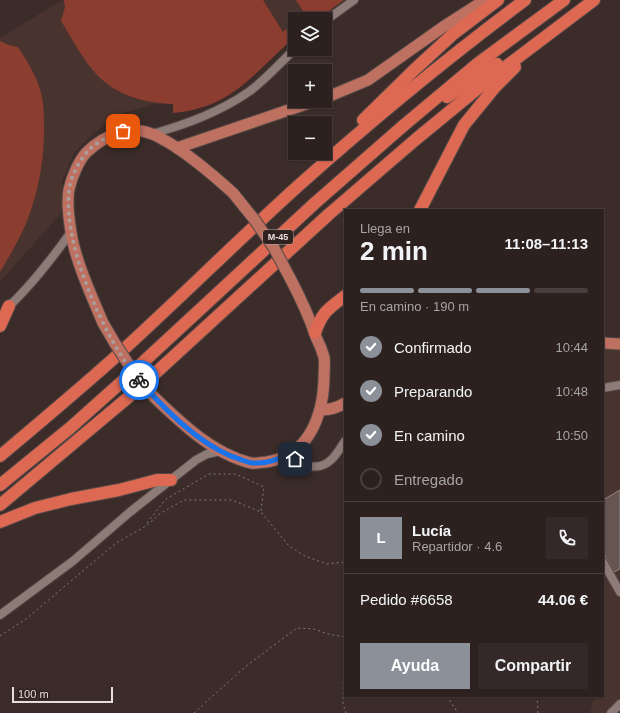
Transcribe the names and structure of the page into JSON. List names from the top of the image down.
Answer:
{
  "streets": {
    "highway": ["M-45"]
  },
  "scale_bar": "100 m",
  "page": {
    "map_buttons": ["+", "−"],
    "heading": ["2 min", "Llega en", "11:08–11:13"],
    "panel": [
      "Lucía",
      "Repartidor · 4.6",
      "Pedido #6658",
      "44.06 €"
    ],
    "bar": "En camino · 190 m",
    "list": [
      ["Confirmado", "10:44"],
      ["Preparando", "10:48"],
      ["En camino", "10:50"],
      "Entregado"
    ],
    "round": "L",
    "buttons": ["Ayuda", "Compartir"],
    "scale": "100 m"
  }
}
